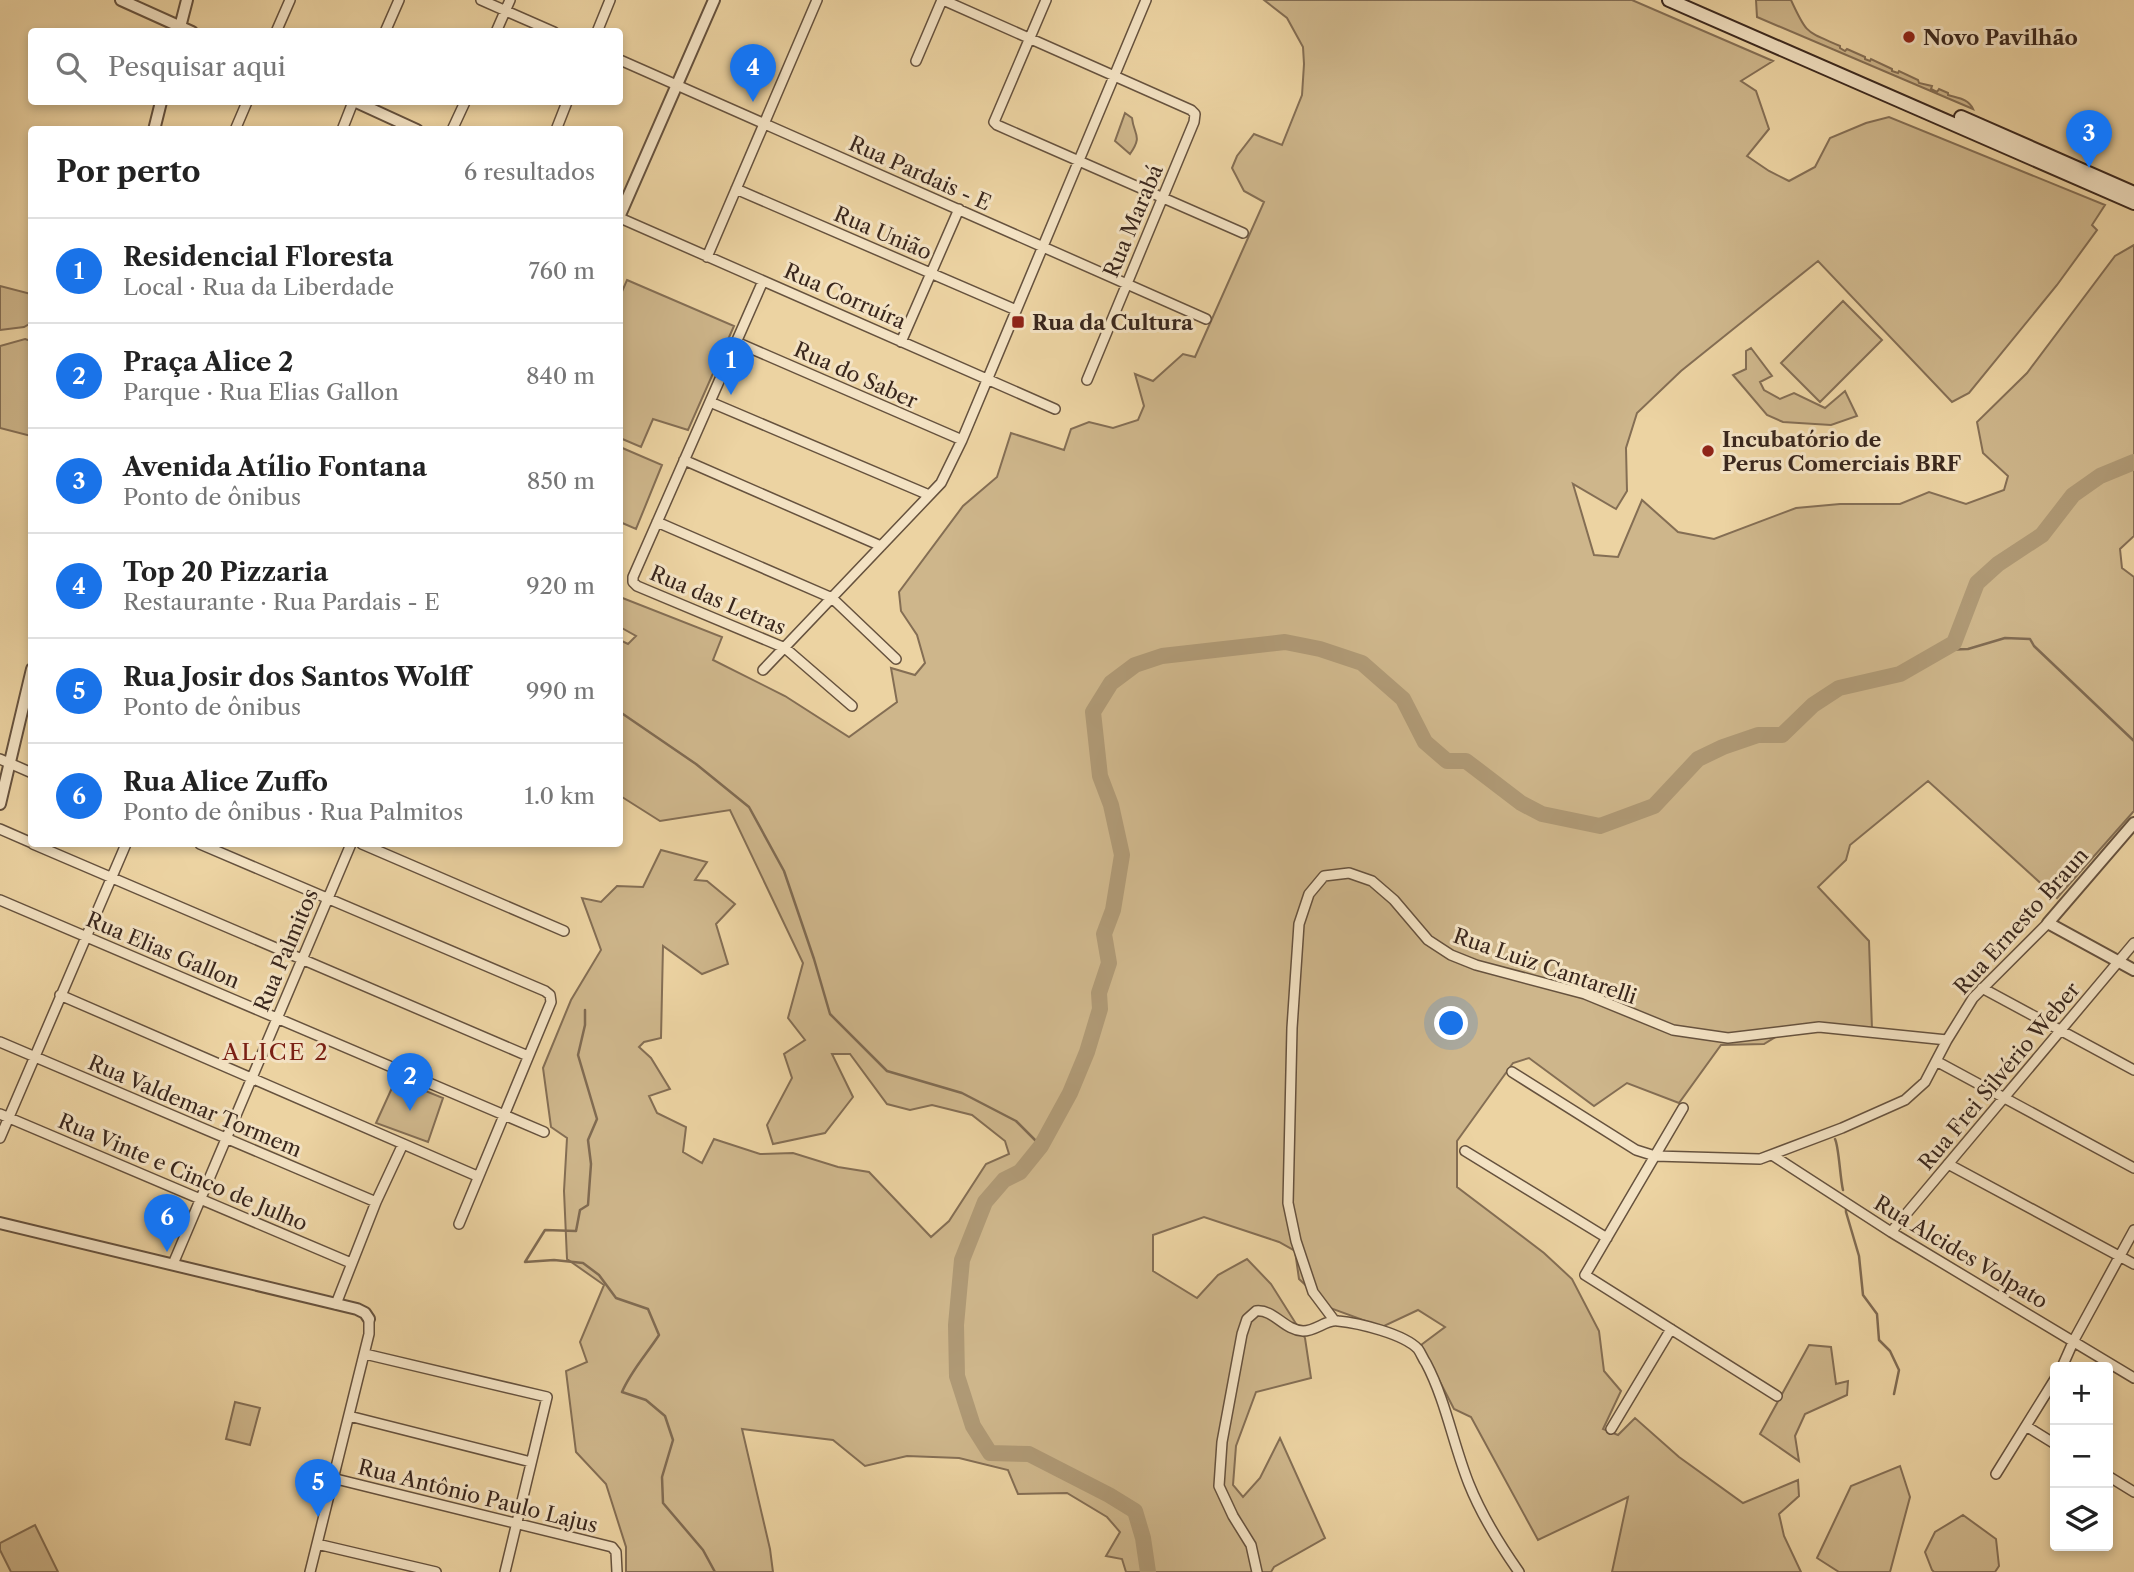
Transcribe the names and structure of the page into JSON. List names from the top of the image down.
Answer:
{
  "streets": {
    "street": [
      "Rua Pardais - E",
      "Rua Marabá",
      "Rua União",
      "Rua Corruíra",
      "Rua do Saber",
      "Rua das Letras",
      "Rua Ernesto Braun",
      "Rua Elias Gallon",
      "Rua Palmitos",
      "Rua Luiz Cantarelli",
      "Rua Frei Silvério Weber",
      "Rua Valdemar Tormem",
      "Rua Vinte e Cinco de Julho",
      "Rua Alcides Volpato",
      "Rua Antônio Paulo Lajus"
    ]
  },
  "crossings": [
    ["Rua Pardais - E", "Rua Marabá"],
    ["Rua Ernesto Braun", "Rua Luiz Cantarelli"],
    ["Rua Ernesto Braun", "Rua Alcides Volpato"],
    ["Rua Elias Gallon", "Rua Palmitos"],
    ["Rua Palmitos", "Rua Valdemar Tormem"],
    ["Rua Palmitos", "Rua Vinte e Cinco de Julho"],
    ["Rua Frei Silvério Weber", "Rua Alcides Volpato"]
  ],
  "districts": ["ALICE 2"],
  "places": {
    "other": ["Novo Pavilhão", "Incubatório de Perus Comerciais BRF"],
    "transit": ["Rua da Cultura"]
  },
  "page": {
    "search": "Pesquisar aqui",
    "pins": [
      "4",
      "3",
      "1",
      "2",
      "6",
      "5"
    ],
    "heading": ["Por perto", "6 resultados"],
    "list": [
      {
        "mark": "1",
        "name": "Residencial Floresta",
        "note": "Local · Rua da Liberdade",
        "value": "760 m"
      },
      {
        "mark": "2",
        "name": "Praça Alice 2",
        "note": "Parque · Rua Elias Gallon",
        "value": "840 m"
      },
      {
        "mark": "3",
        "name": "Avenida Atílio Fontana",
        "note": "Ponto de ônibus",
        "value": "850 m"
      },
      {
        "mark": "4",
        "name": "Top 20 Pizzaria",
        "note": "Restaurante · Rua Pardais - E",
        "value": "920 m"
      },
      {
        "mark": "5",
        "name": "Rua Josir dos Santos Wolff",
        "note": "Ponto de ônibus",
        "value": "990 m"
      },
      {
        "mark": "6",
        "name": "Rua Alice Zuffo",
        "note": "Ponto de ônibus · Rua Palmitos",
        "value": "1.0 km"
      }
    ],
    "map_buttons": ["+", "−"]
  }
}
